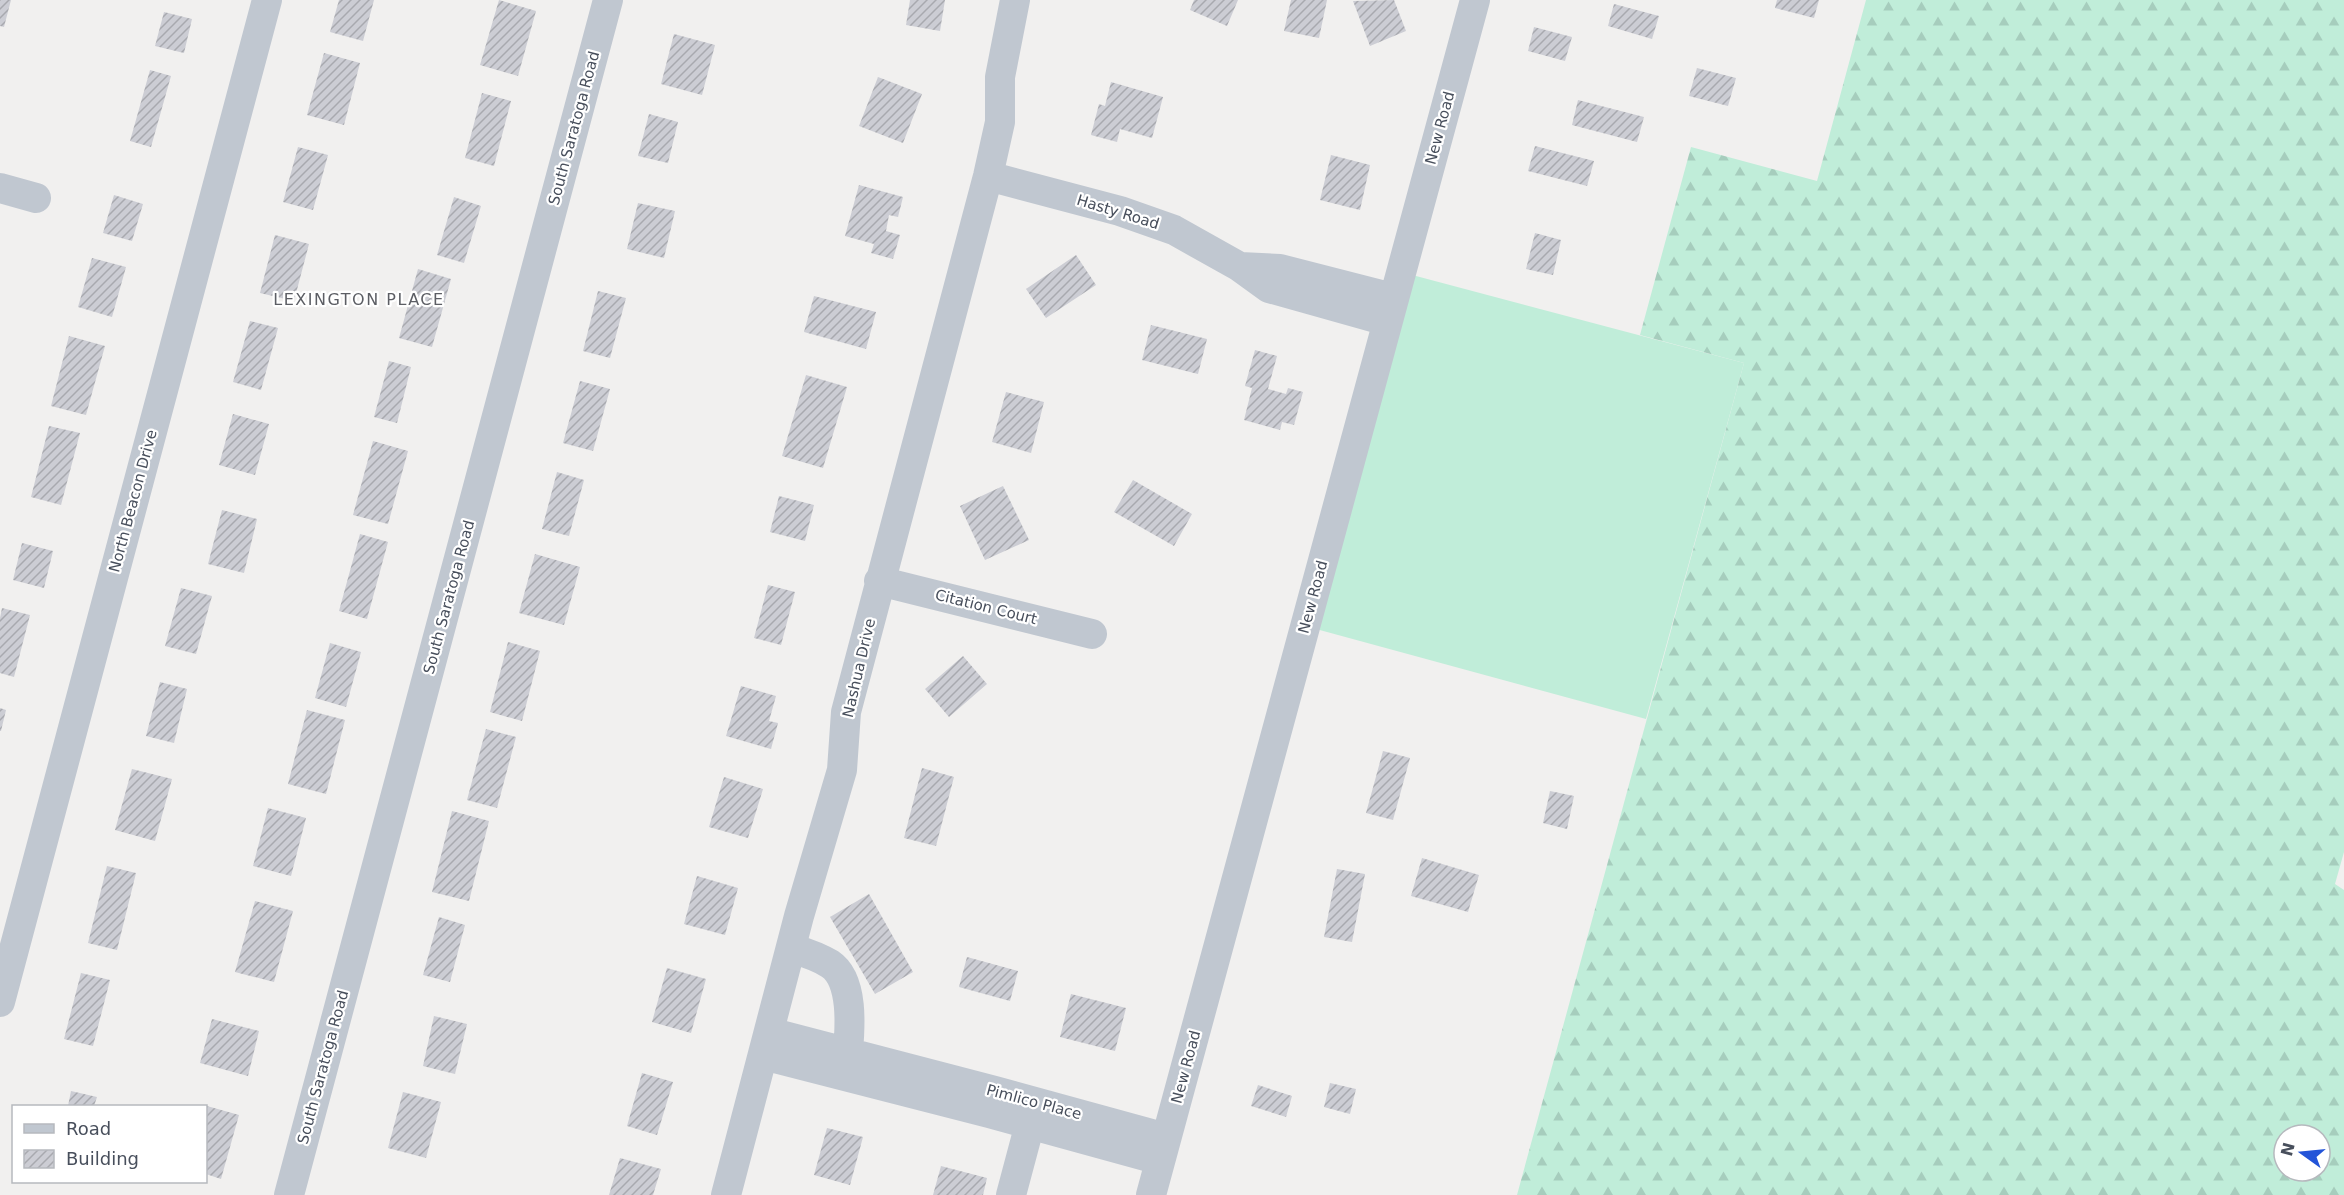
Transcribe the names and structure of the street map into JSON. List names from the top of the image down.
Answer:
{
  "streets": {
    "street": [
      "South Saratoga Road",
      "New Road",
      "Hasty Road",
      "North Beacon Drive",
      "Citation Court",
      "Nashua Drive",
      "Pimlico Place"
    ]
  },
  "crossings": [
    ["New Road", "Hasty Road"],
    ["New Road", "Pimlico Place"],
    ["Hasty Road", "Nashua Drive"],
    ["Citation Court", "Nashua Drive"],
    ["Nashua Drive", "Pimlico Place"]
  ],
  "districts": ["LEXINGTON PLACE"],
  "legend": ["Road", "Building"],
  "north": "left"
}
